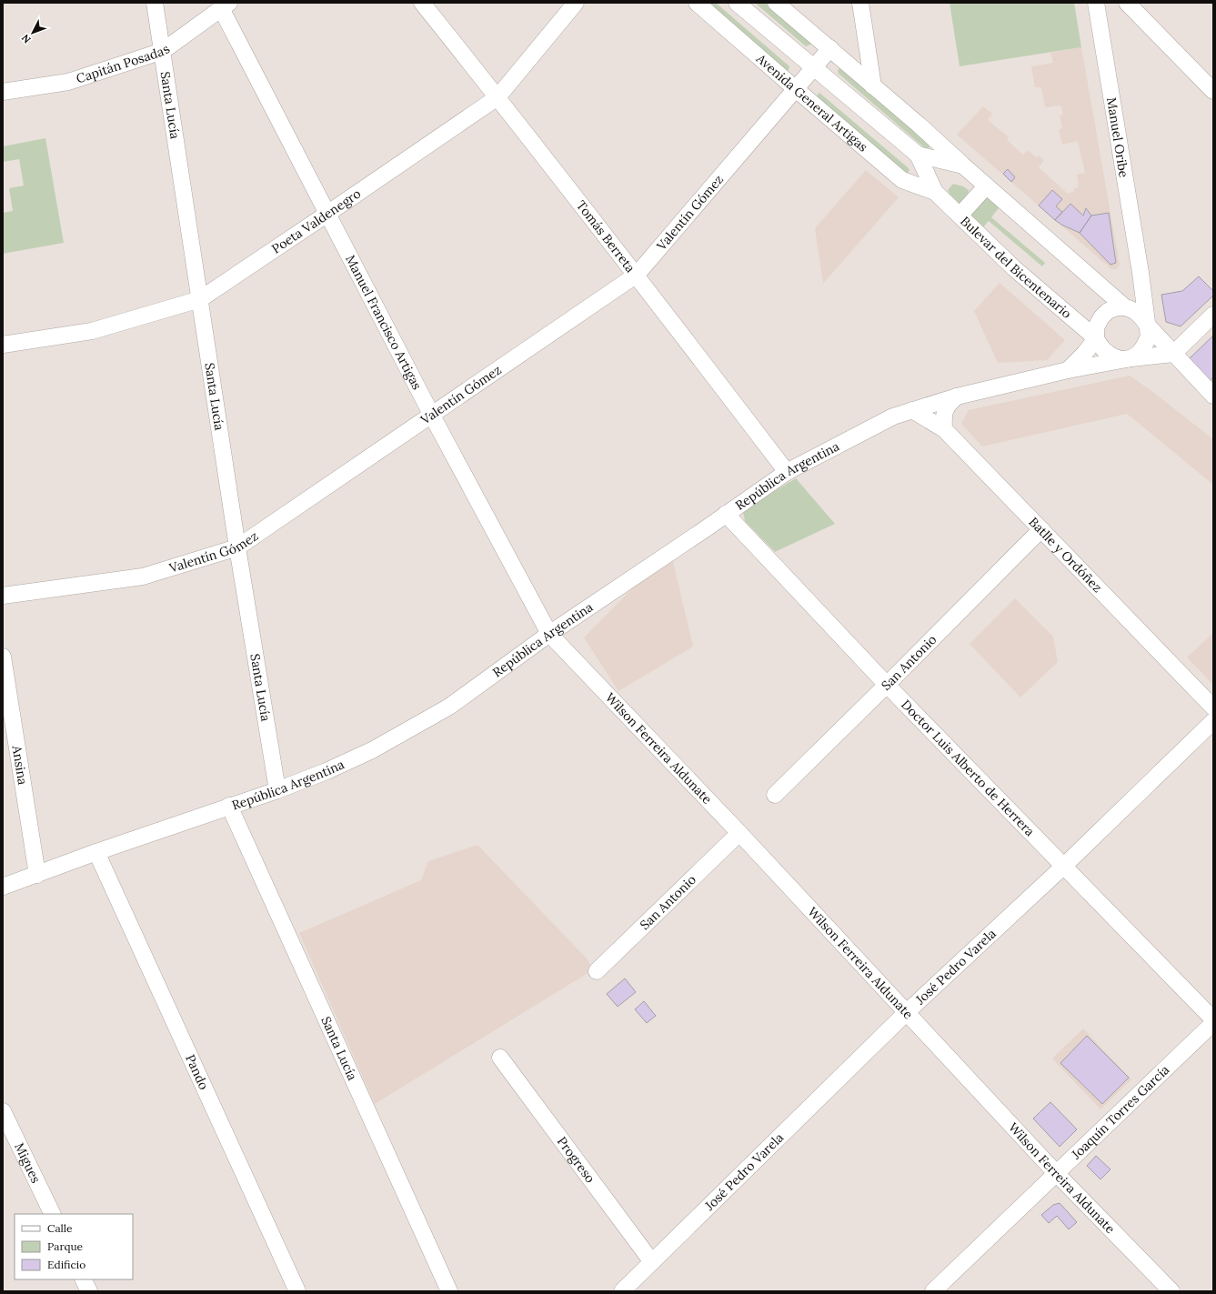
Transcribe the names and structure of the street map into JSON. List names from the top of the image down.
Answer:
{
  "streets": {
    "street": [
      "Capitán Posadas",
      "Avenida General Artigas",
      "Santa Lucía",
      "Manuel Oribe",
      "Valentín Gómez",
      "Poeta Valdenegro",
      "Tomás Berreta",
      "Bulevar del Bicentenario",
      "Manuel Francisco Artigas",
      "República Argentina",
      "Batlle y Ordóñez",
      "San Antonio",
      "Wilson Ferreira Aldunate",
      "Ansina",
      "Doctor Luis Alberto de Herrera",
      "José Pedro Varela",
      "Pando",
      "Joaquín Torres García",
      "Progreso",
      "Migues"
    ]
  },
  "crossings": [
    ["Capitán Posadas", "Santa Lucía"],
    ["Capitán Posadas", "Manuel Francisco Artigas"],
    ["Avenida General Artigas", "Valentín Gómez"],
    ["Avenida General Artigas", "Bulevar del Bicentenario"],
    ["Santa Lucía", "Valentín Gómez"],
    ["Santa Lucía", "Poeta Valdenegro"],
    ["Santa Lucía", "República Argentina"],
    ["Valentín Gómez", "Tomás Berreta"],
    ["Valentín Gómez", "Bulevar del Bicentenario"],
    ["Valentín Gómez", "Manuel Francisco Artigas"],
    ["Poeta Valdenegro", "Tomás Berreta"],
    ["Poeta Valdenegro", "Manuel Francisco Artigas"],
    ["Tomás Berreta", "República Argentina"],
    ["Bulevar del Bicentenario", "República Argentina"],
    ["Manuel Francisco Artigas", "República Argentina"],
    ["Manuel Francisco Artigas", "Wilson Ferreira Aldunate"],
    ["República Argentina", "Batlle y Ordóñez"],
    ["República Argentina", "Wilson Ferreira Aldunate"],
    ["República Argentina", "Ansina"],
    ["República Argentina", "Doctor Luis Alberto de Herrera"],
    ["República Argentina", "Pando"],
    ["Batlle y Ordóñez", "San Antonio"],
    ["San Antonio", "Wilson Ferreira Aldunate"],
    ["San Antonio", "Doctor Luis Alberto de Herrera"],
    ["Wilson Ferreira Aldunate", "José Pedro Varela"],
    ["Wilson Ferreira Aldunate", "Joaquín Torres García"],
    ["Doctor Luis Alberto de Herrera", "José Pedro Varela"],
    ["José Pedro Varela", "Progreso"]
  ],
  "legend": ["Calle", "Parque", "Edificio"],
  "north": "bottom left"
}
